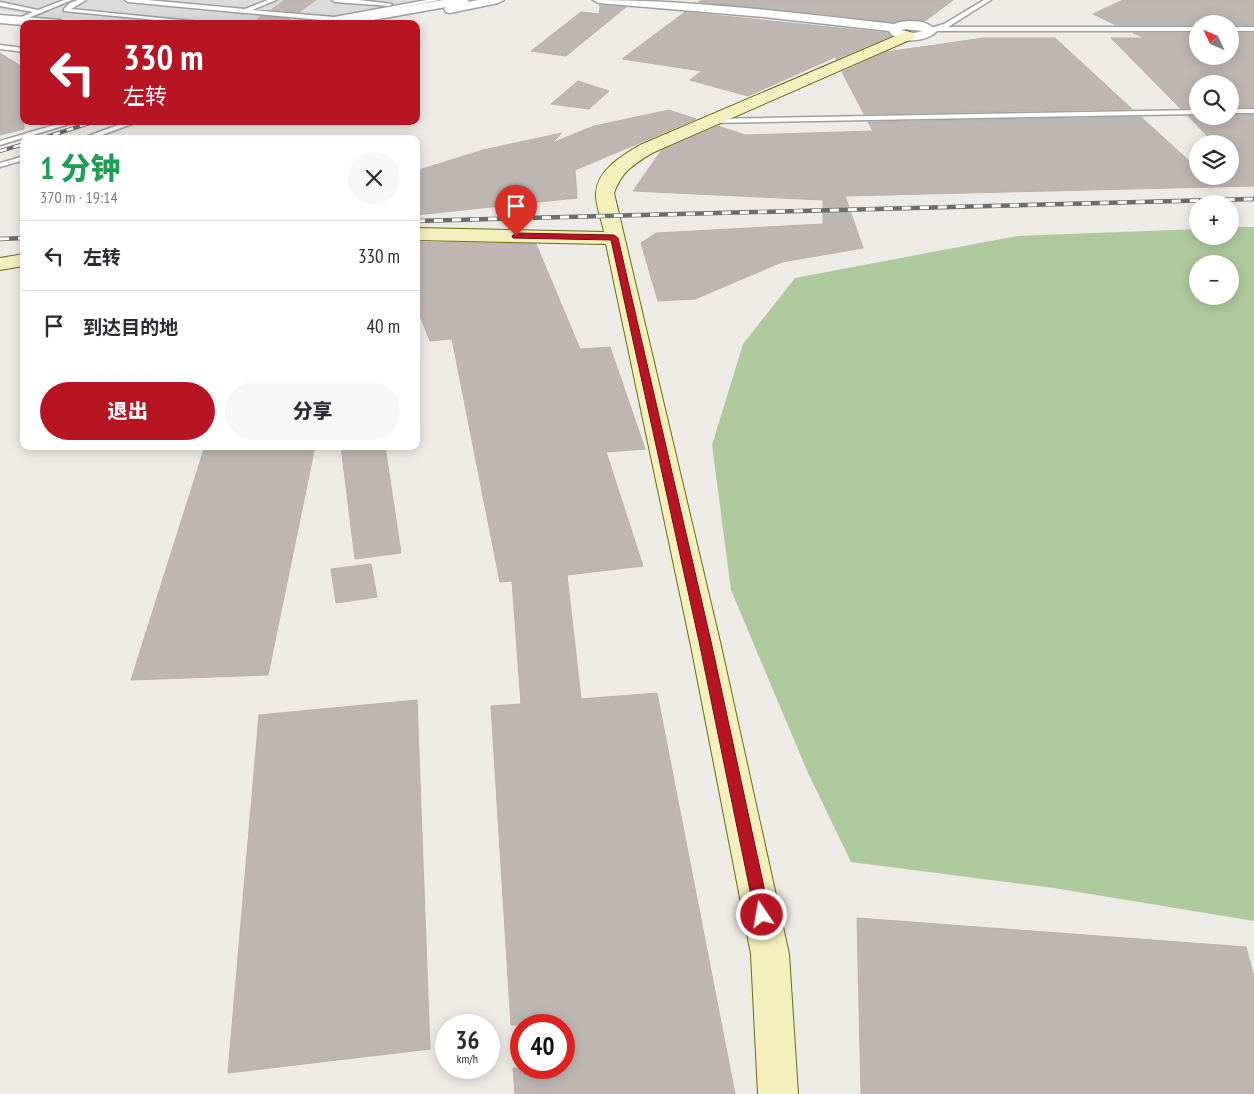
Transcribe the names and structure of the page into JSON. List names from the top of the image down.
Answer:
{
  "north": "top left",
  "page": {
    "map_buttons": ["+", "−"],
    "turn": ["330 m", "左转"],
    "heading": ["1 分钟", "370 m · 19:14"],
    "list": [
      {
        "name": "左转",
        "value": "330 m"
      },
      {
        "name": "到达目的地",
        "value": "40 m"
      }
    ],
    "buttons": ["退出", "分享"],
    "speed": "36 km/h",
    "limit": "40"
  }
}
